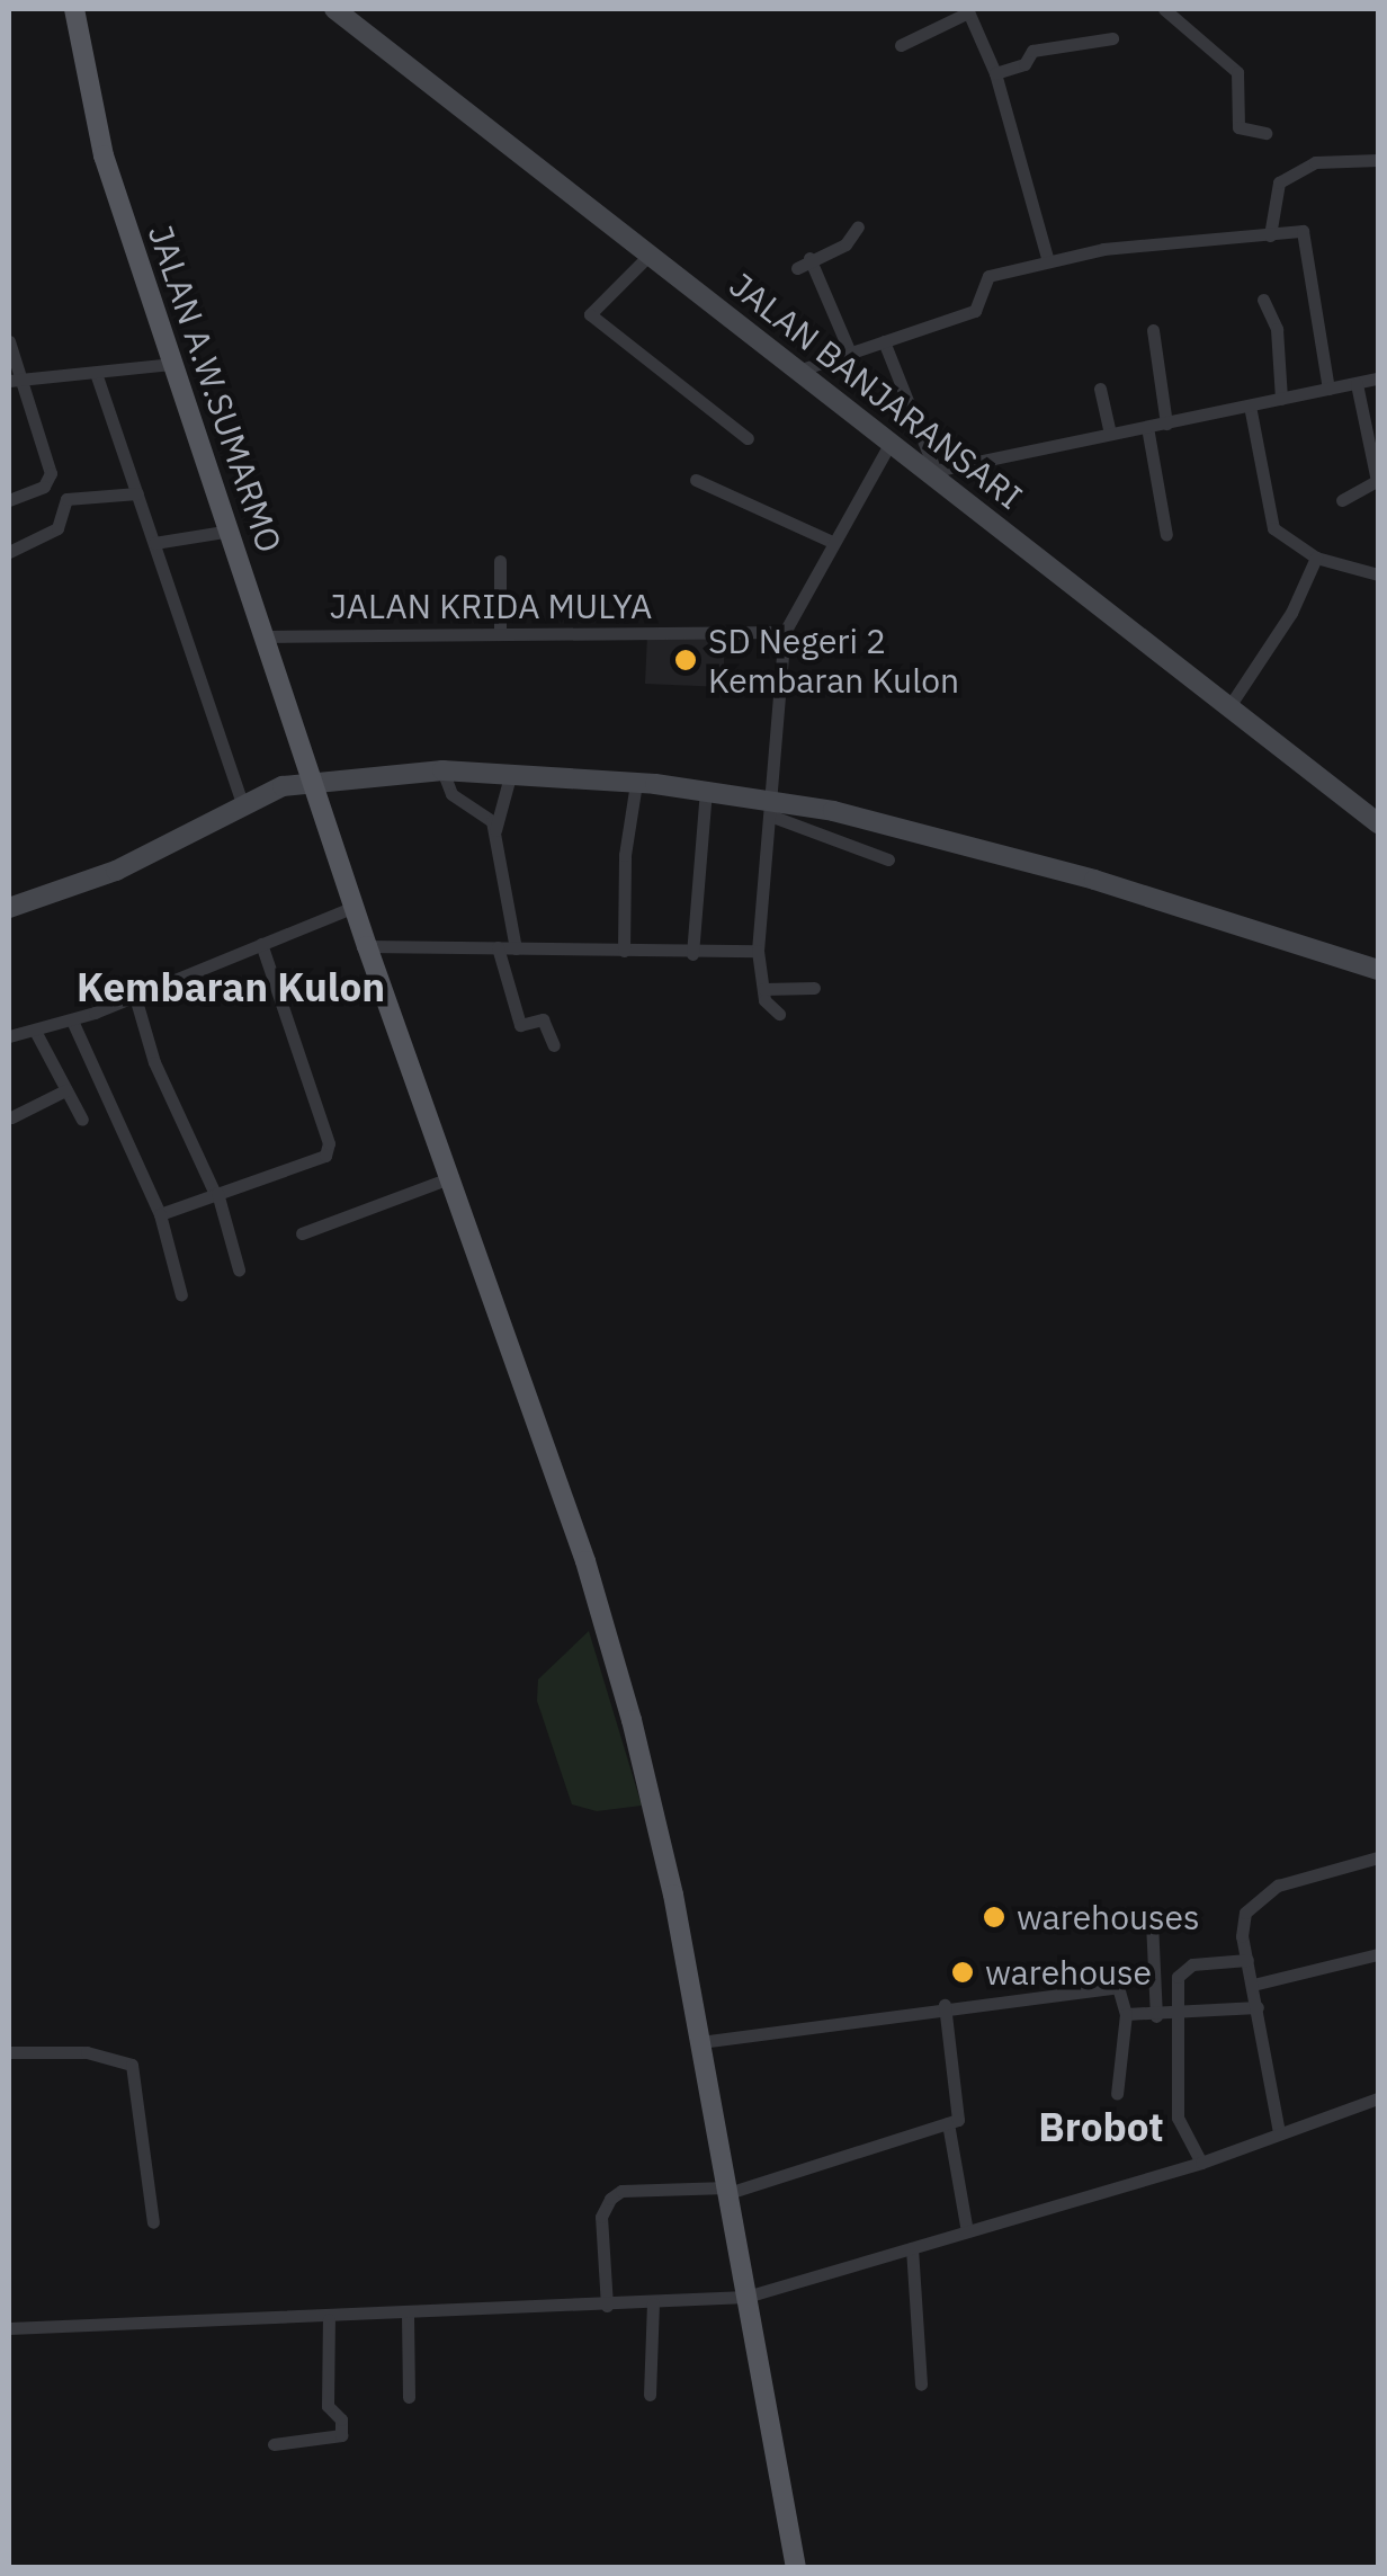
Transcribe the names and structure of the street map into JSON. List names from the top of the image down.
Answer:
{
  "streets": {
    "main road": ["JALAN A.W.SUMARMO"],
    "street": ["JALAN BANJARANSARI", "JALAN KRIDA MULYA"]
  },
  "crossings": [
    ["JALAN A.W.SUMARMO", "JALAN KRIDA MULYA"]
  ],
  "districts": ["Kembaran Kulon", "Brobot"],
  "places": ["SD Negeri 2 Kembaran Kulon", "warehouses", "warehouse"]
}
